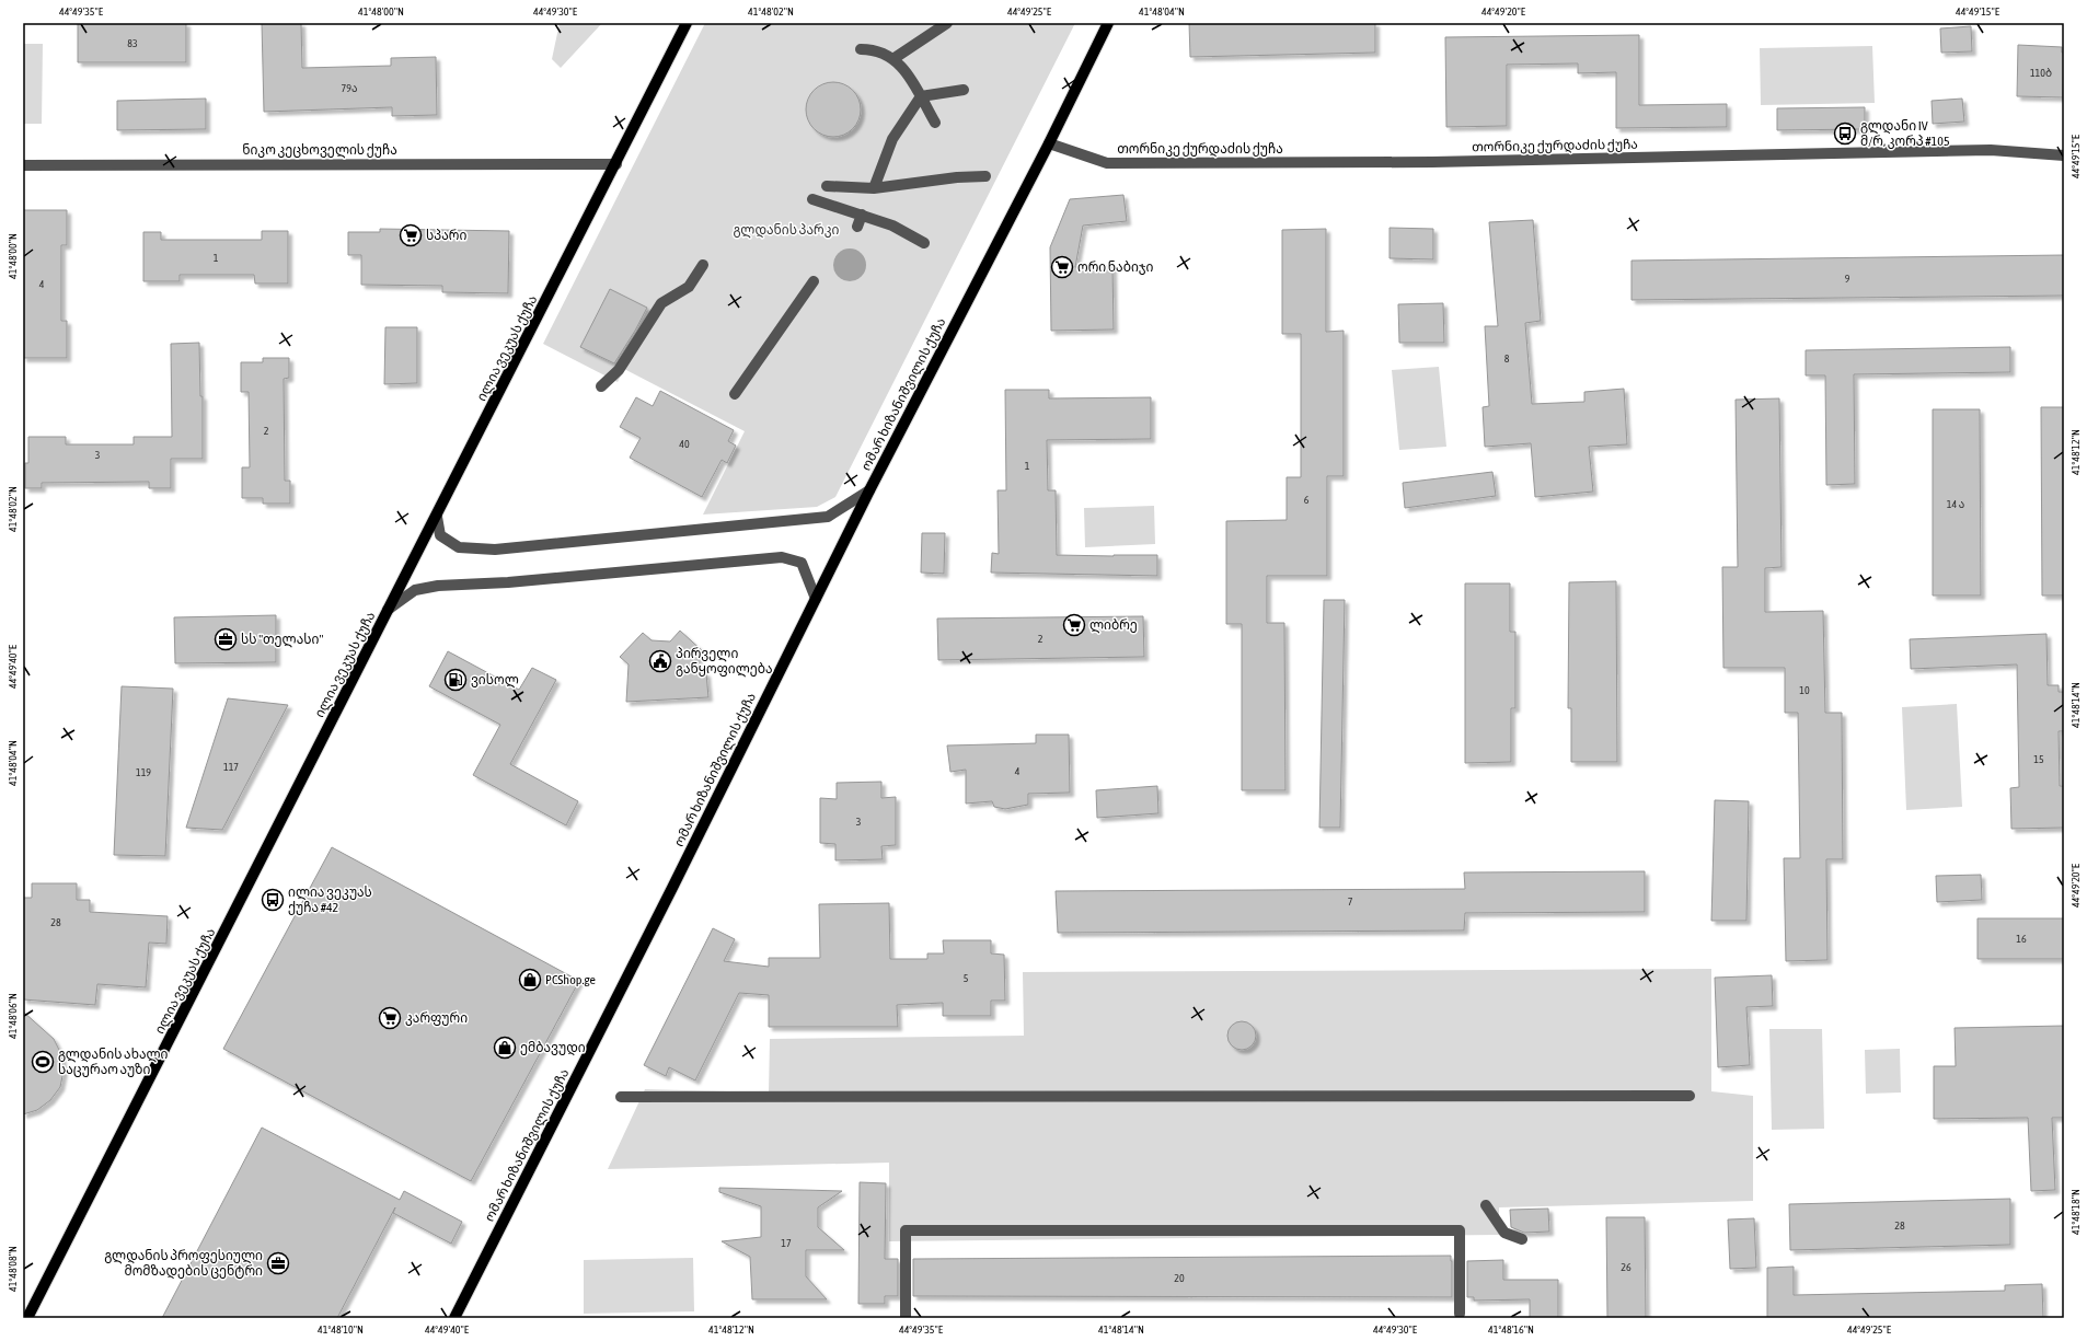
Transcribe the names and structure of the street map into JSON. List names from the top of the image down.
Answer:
{
  "streets": {
    "main road": ["ილია ვეკუას ქუჩა", "ომარ ხიზანიშვილის ქუჩა"],
    "street": ["თორნიკე ქურდაძის ქუჩა", "ნიკო კეცხოველის ქუჩა"]
  },
  "crossings": [
    ["თორნიკე ქურდაძის ქუჩა", "ომარ ხიზანიშვილის ქუჩა"],
    ["ნიკო კეცხოველის ქუჩა", "ილია ვეკუას ქუჩა"]
  ],
  "parks": ["გლდანის პარკი"],
  "places": {
    "bus stop": ["გლდანი IV მ/რ, კორპ #105", "ილია ვეკუას ქუჩა #42"],
    "supermarket": [
      "სპარი",
      "ორი ნაბიჯი",
      "ლიბრე",
      "კარფური"
    ],
    "office": ["სს \"თელასი\"", "გლდანის პროფესიული მომზადების ცენტრი"],
    "public building": ["პირველი განყოფილება"],
    "fuel station": ["ვისოლ"],
    "shop": ["PCShop.ge", "ემბავუდი"],
    "sports": ["გლდანის ახალი საცურაო აუზი"]
  },
  "house_numbers": [
    "83",
    "110ბ",
    "79ა",
    "1",
    "9",
    "4",
    "8",
    "2",
    "40",
    "3",
    "1",
    "6",
    "14 ა",
    "2",
    "10",
    "15",
    "117",
    "4",
    "119",
    "3",
    "7",
    "28",
    "16",
    "5",
    "28",
    "17",
    "26",
    "20"
  ],
  "coordinates": [
    "44°49'35\"E",
    "41°48'00\"N",
    "44°49'30\"E",
    "41°48'02\"N",
    "44°49'25\"E",
    "41°48'04\"N",
    "44°49'20\"E",
    "44°49'15\"E",
    "41°48'12\"N",
    "44°49'40\"E",
    "41°48'14\"N",
    "41°48'06\"N",
    "41°48'18\"N",
    "41°48'08\"N",
    "41°48'10\"N",
    "41°48'16\"N"
  ]
}
